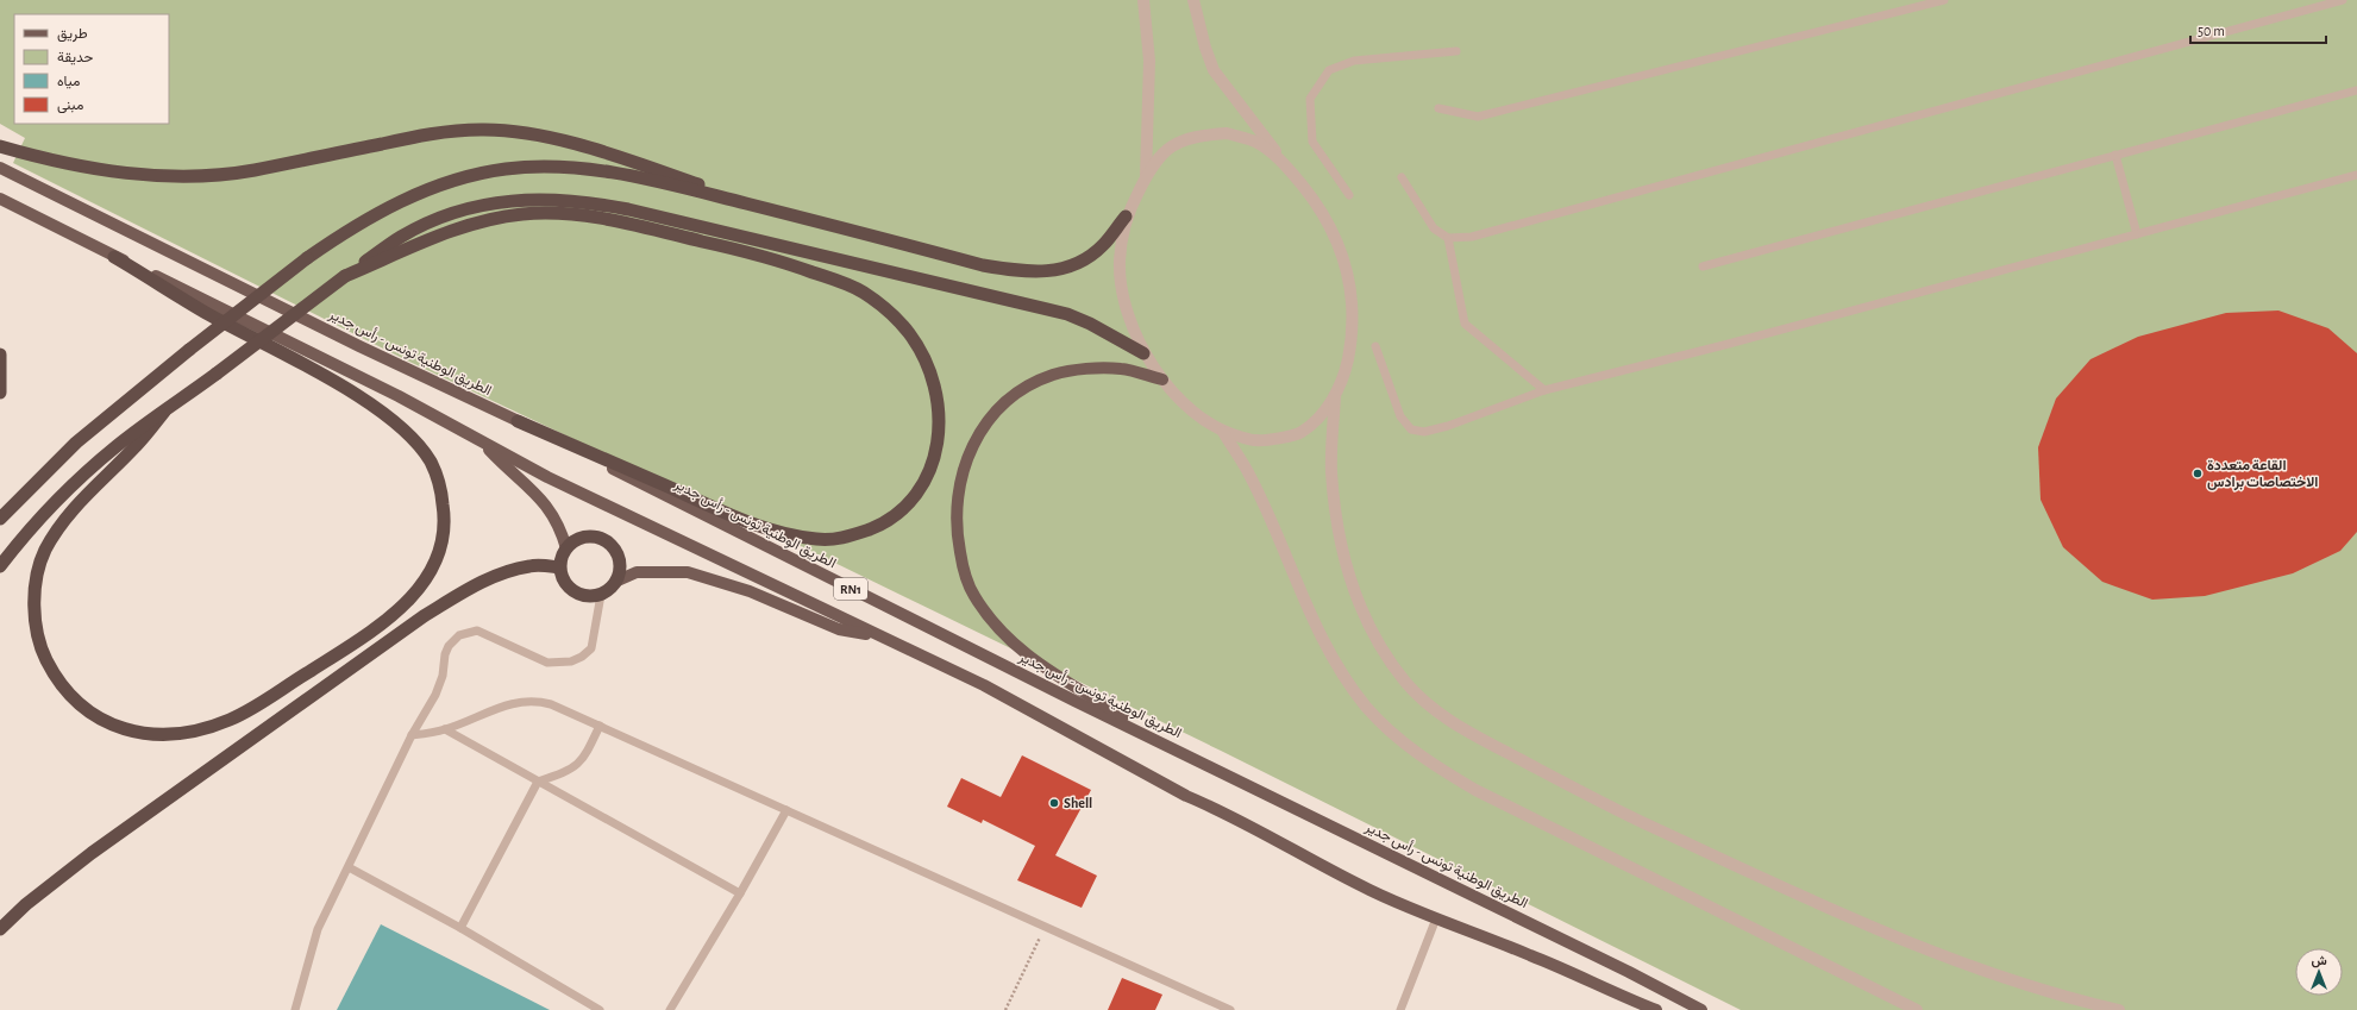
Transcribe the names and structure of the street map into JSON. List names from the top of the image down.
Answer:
{
  "streets": {
    "main road": ["الطريق الوطنية تونس - رأس جدير", "RN1"]
  },
  "places": ["القاعة متعددة الاختصاصات برادس", "Shell"],
  "legend": [
    "طريق",
    "حديقة",
    "مياه",
    "مبنى"
  ],
  "scale_bar": "50 m",
  "north": "top"
}
